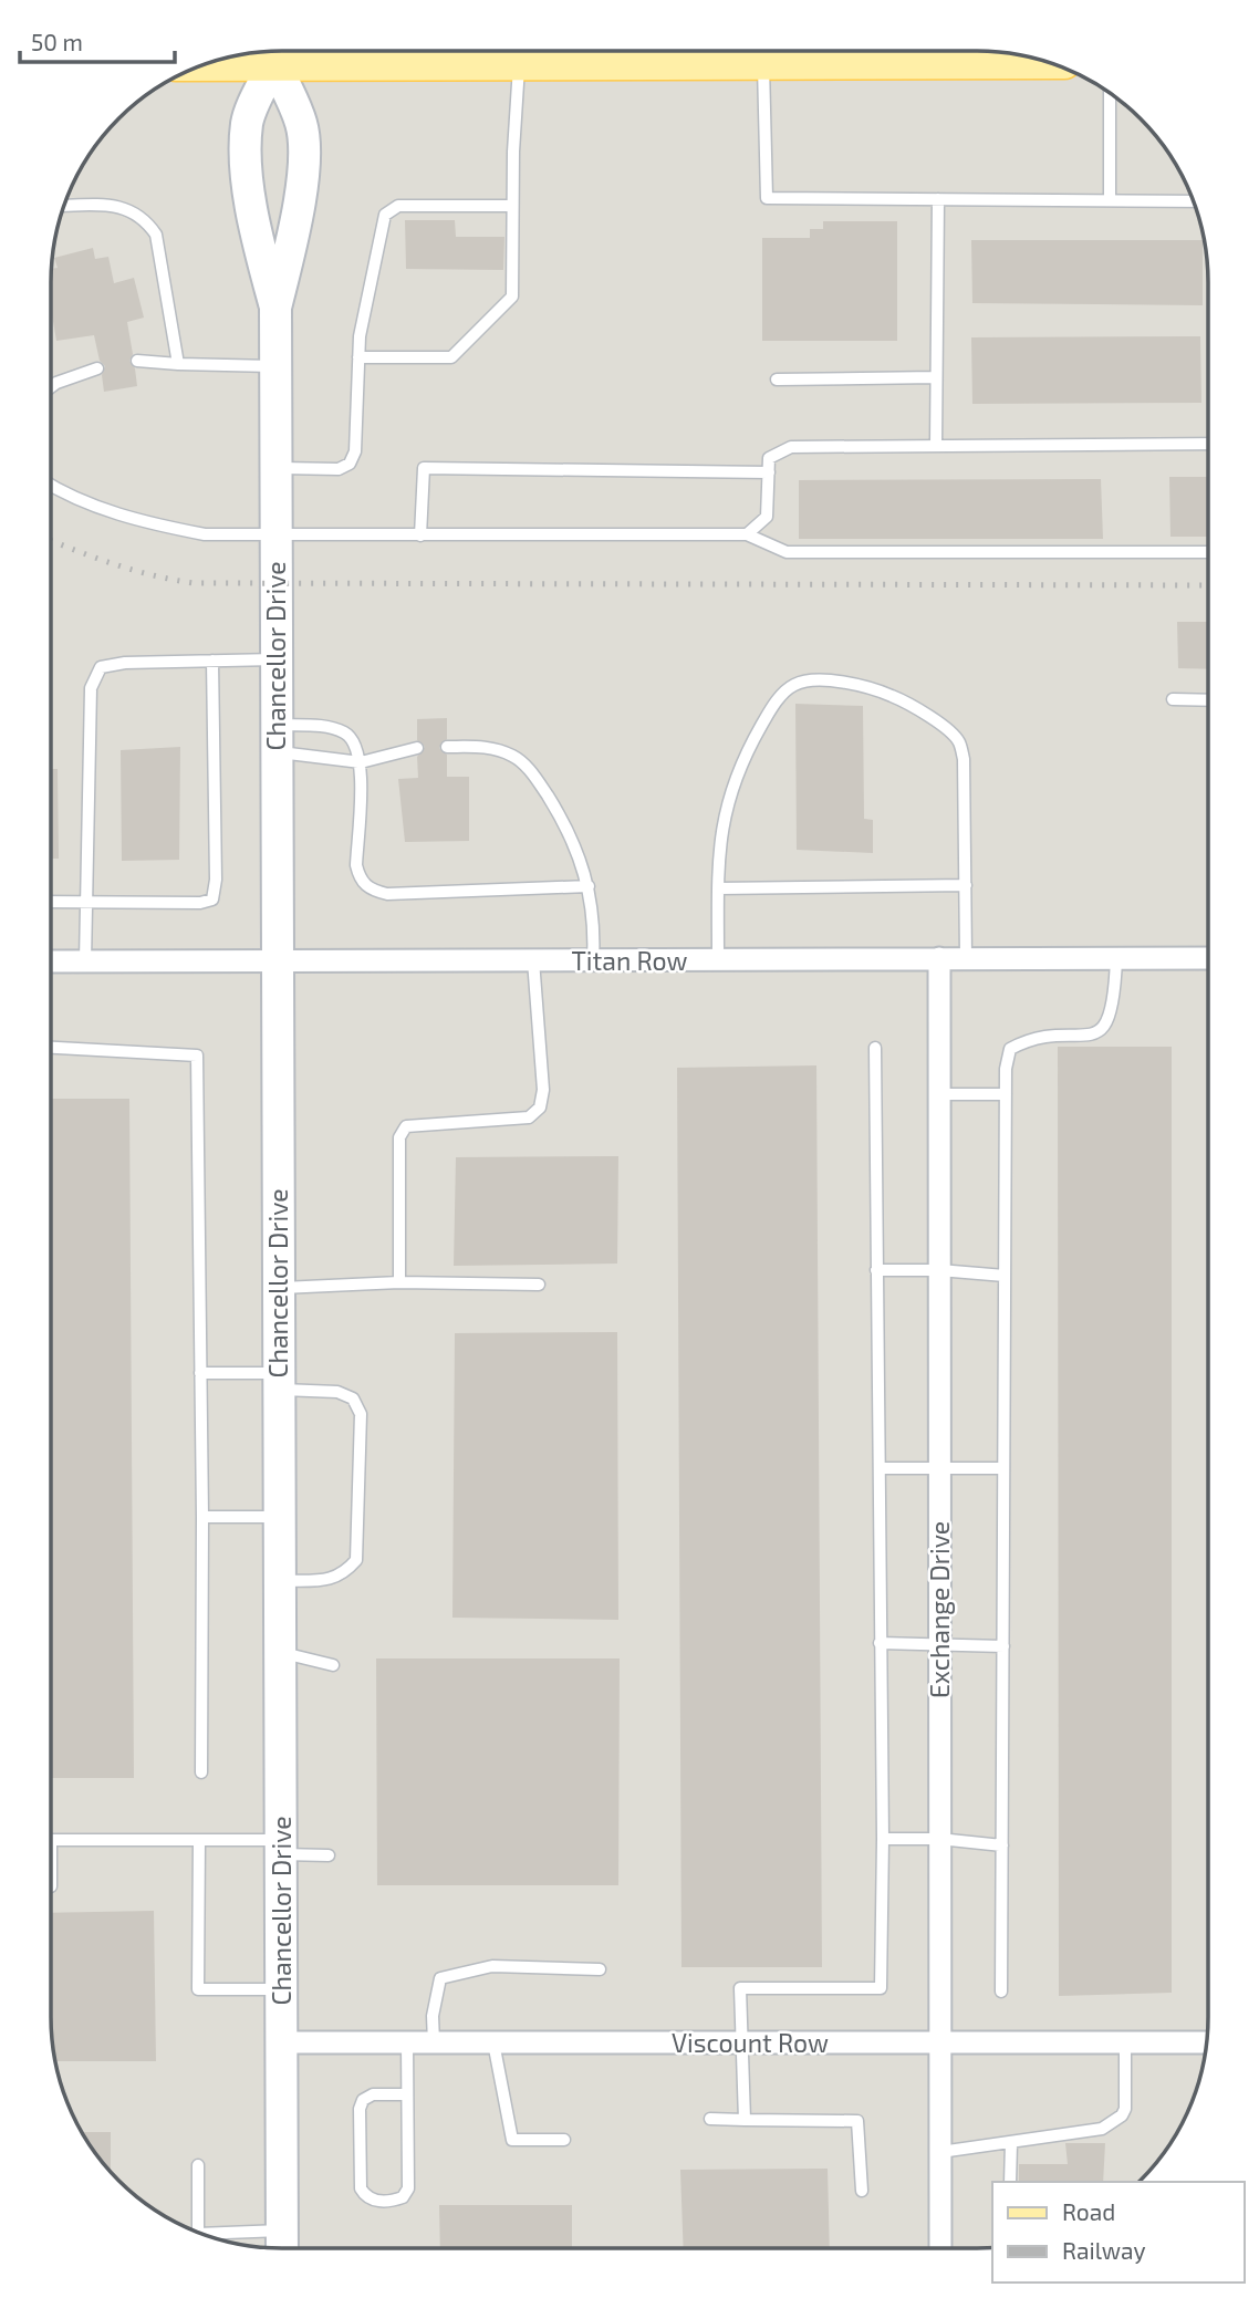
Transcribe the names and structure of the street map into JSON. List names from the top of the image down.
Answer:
{
  "streets": {
    "street": [
      "Chancellor Drive",
      "Titan Row",
      "Exchange Drive",
      "Viscount Row"
    ]
  },
  "crossings": [
    ["Chancellor Drive", "Titan Row"],
    ["Chancellor Drive", "Viscount Row"],
    ["Titan Row", "Exchange Drive"],
    ["Exchange Drive", "Viscount Row"]
  ],
  "legend": ["Road", "Railway"],
  "scale_bar": "50 m"
}
